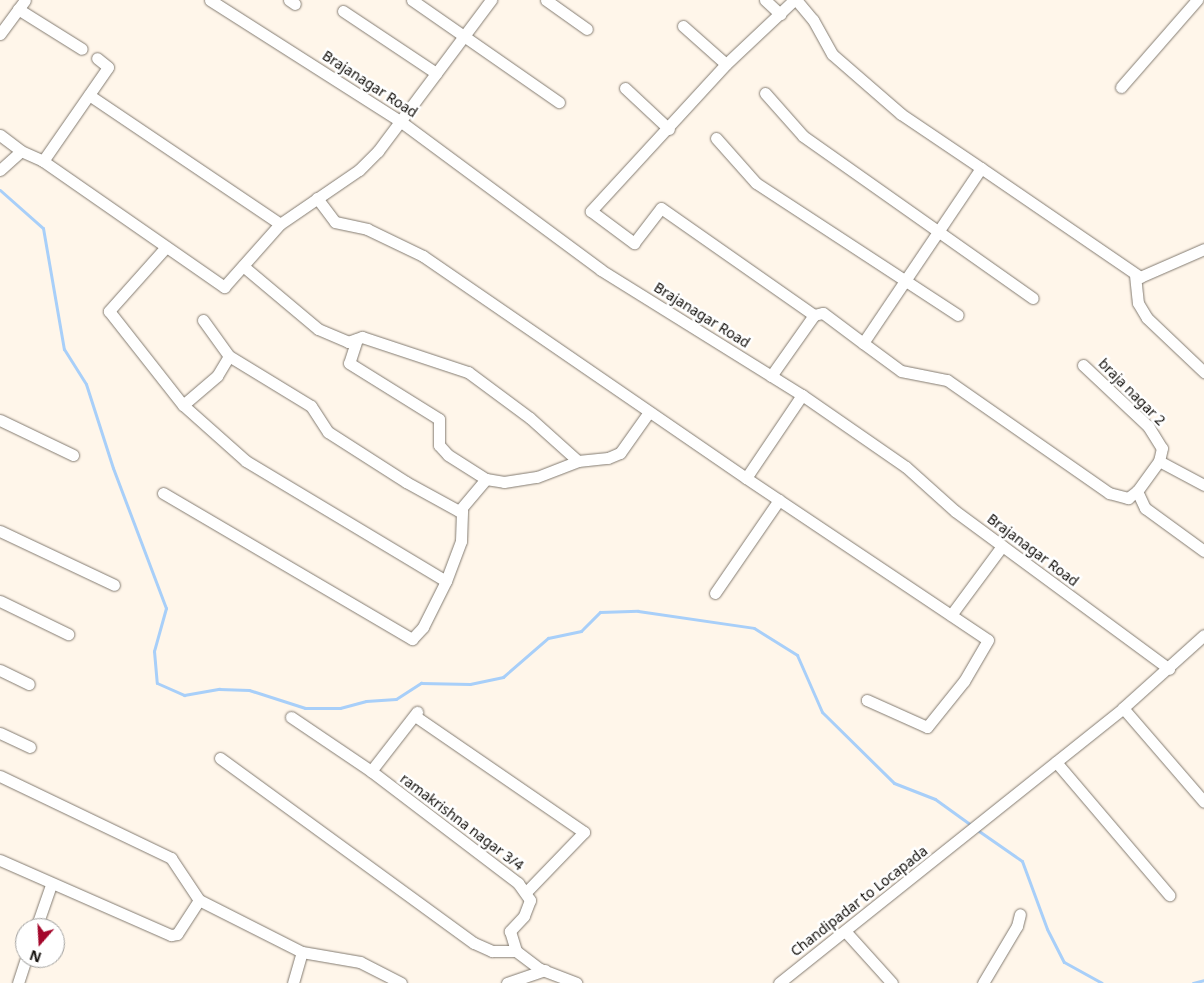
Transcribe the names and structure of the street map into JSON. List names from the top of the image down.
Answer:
{
  "streets": {
    "street": [
      "Brajanagar Road",
      "braja nagar 2",
      "ramakrishna nagar 3/4",
      "Chandipadar to Locapada"
    ]
  },
  "crossings": [
    ["Brajanagar Road", "Chandipadar to Locapada"]
  ],
  "north": "bottom"
}
